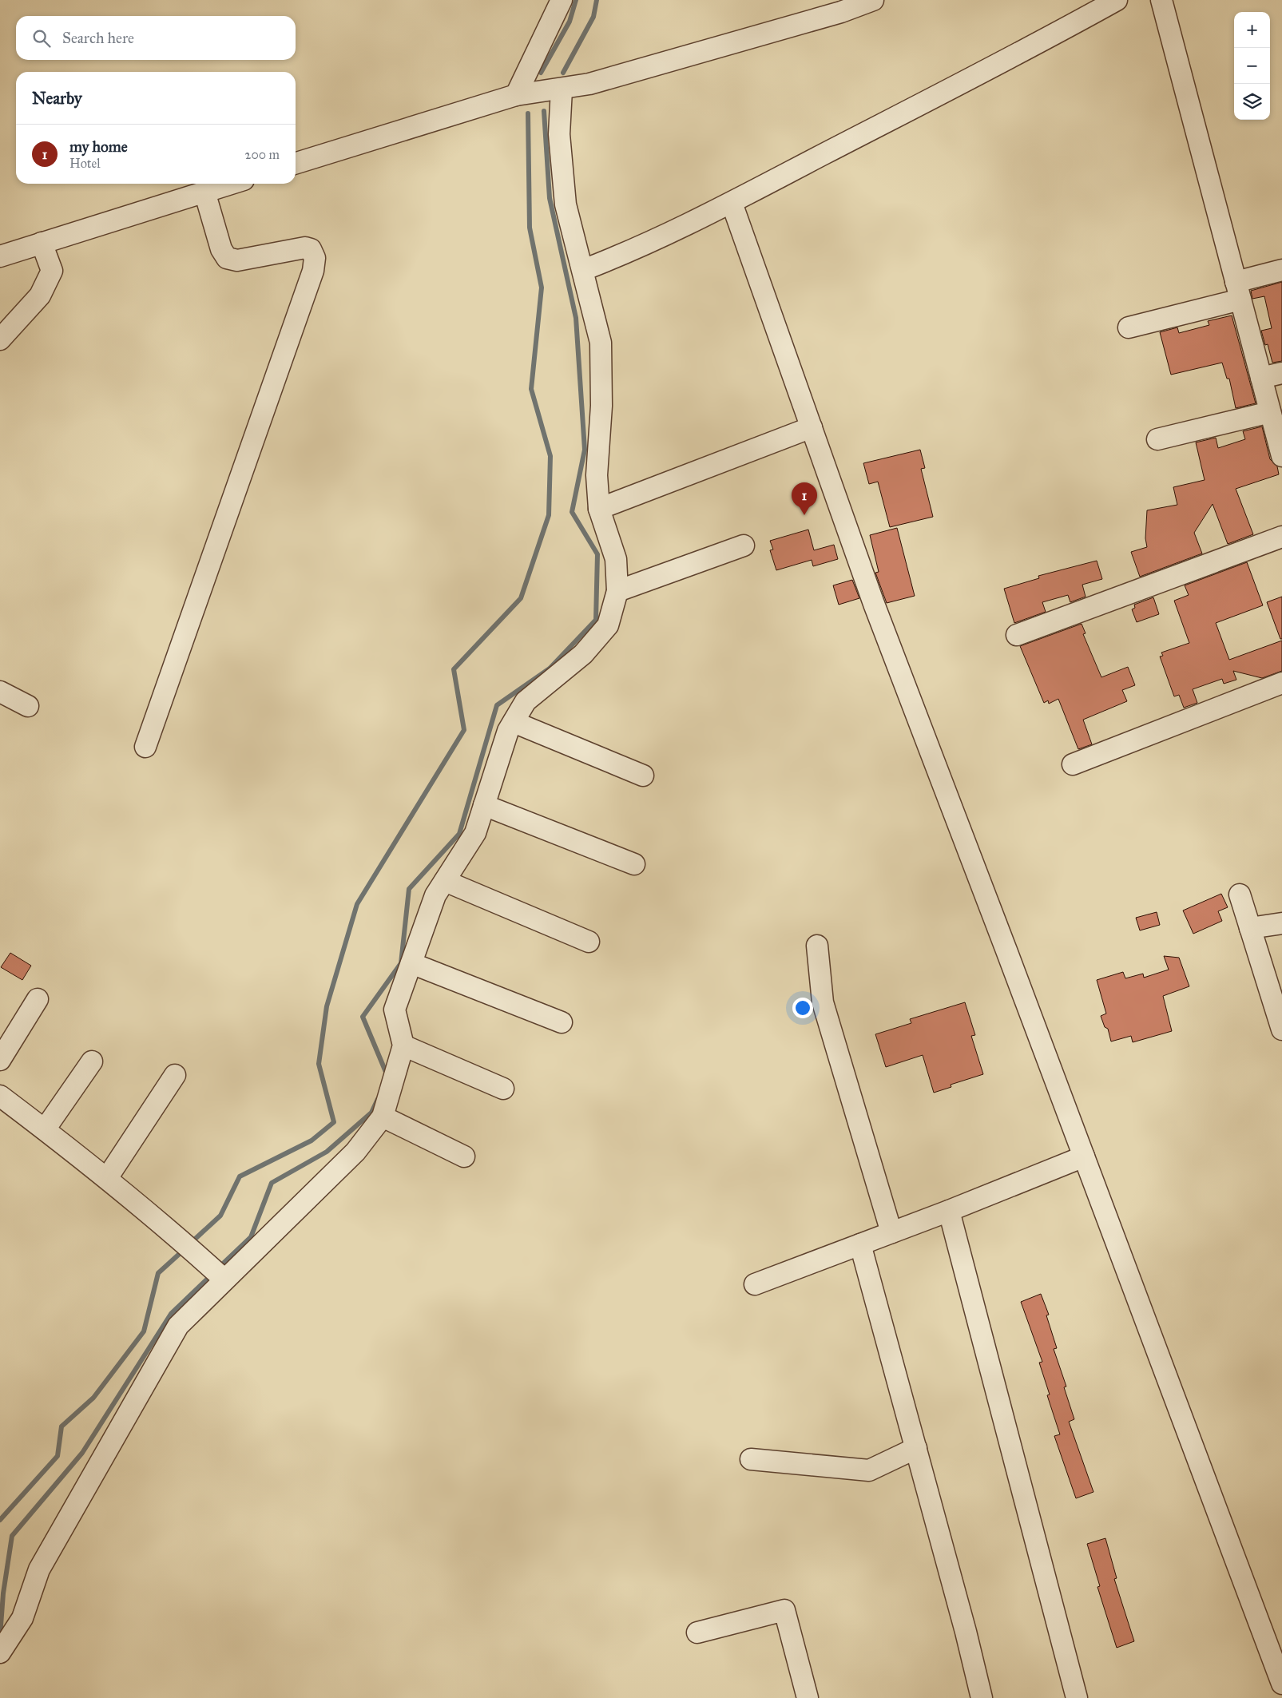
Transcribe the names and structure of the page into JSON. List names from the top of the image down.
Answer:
{
  "page": {
    "map_buttons": ["+", "−"],
    "search": "Search here",
    "heading": "Nearby",
    "list": [
      {
        "mark": "1",
        "name": "my home",
        "note": "Hotel",
        "value": "200 m"
      }
    ],
    "pins": "1"
  }
}
